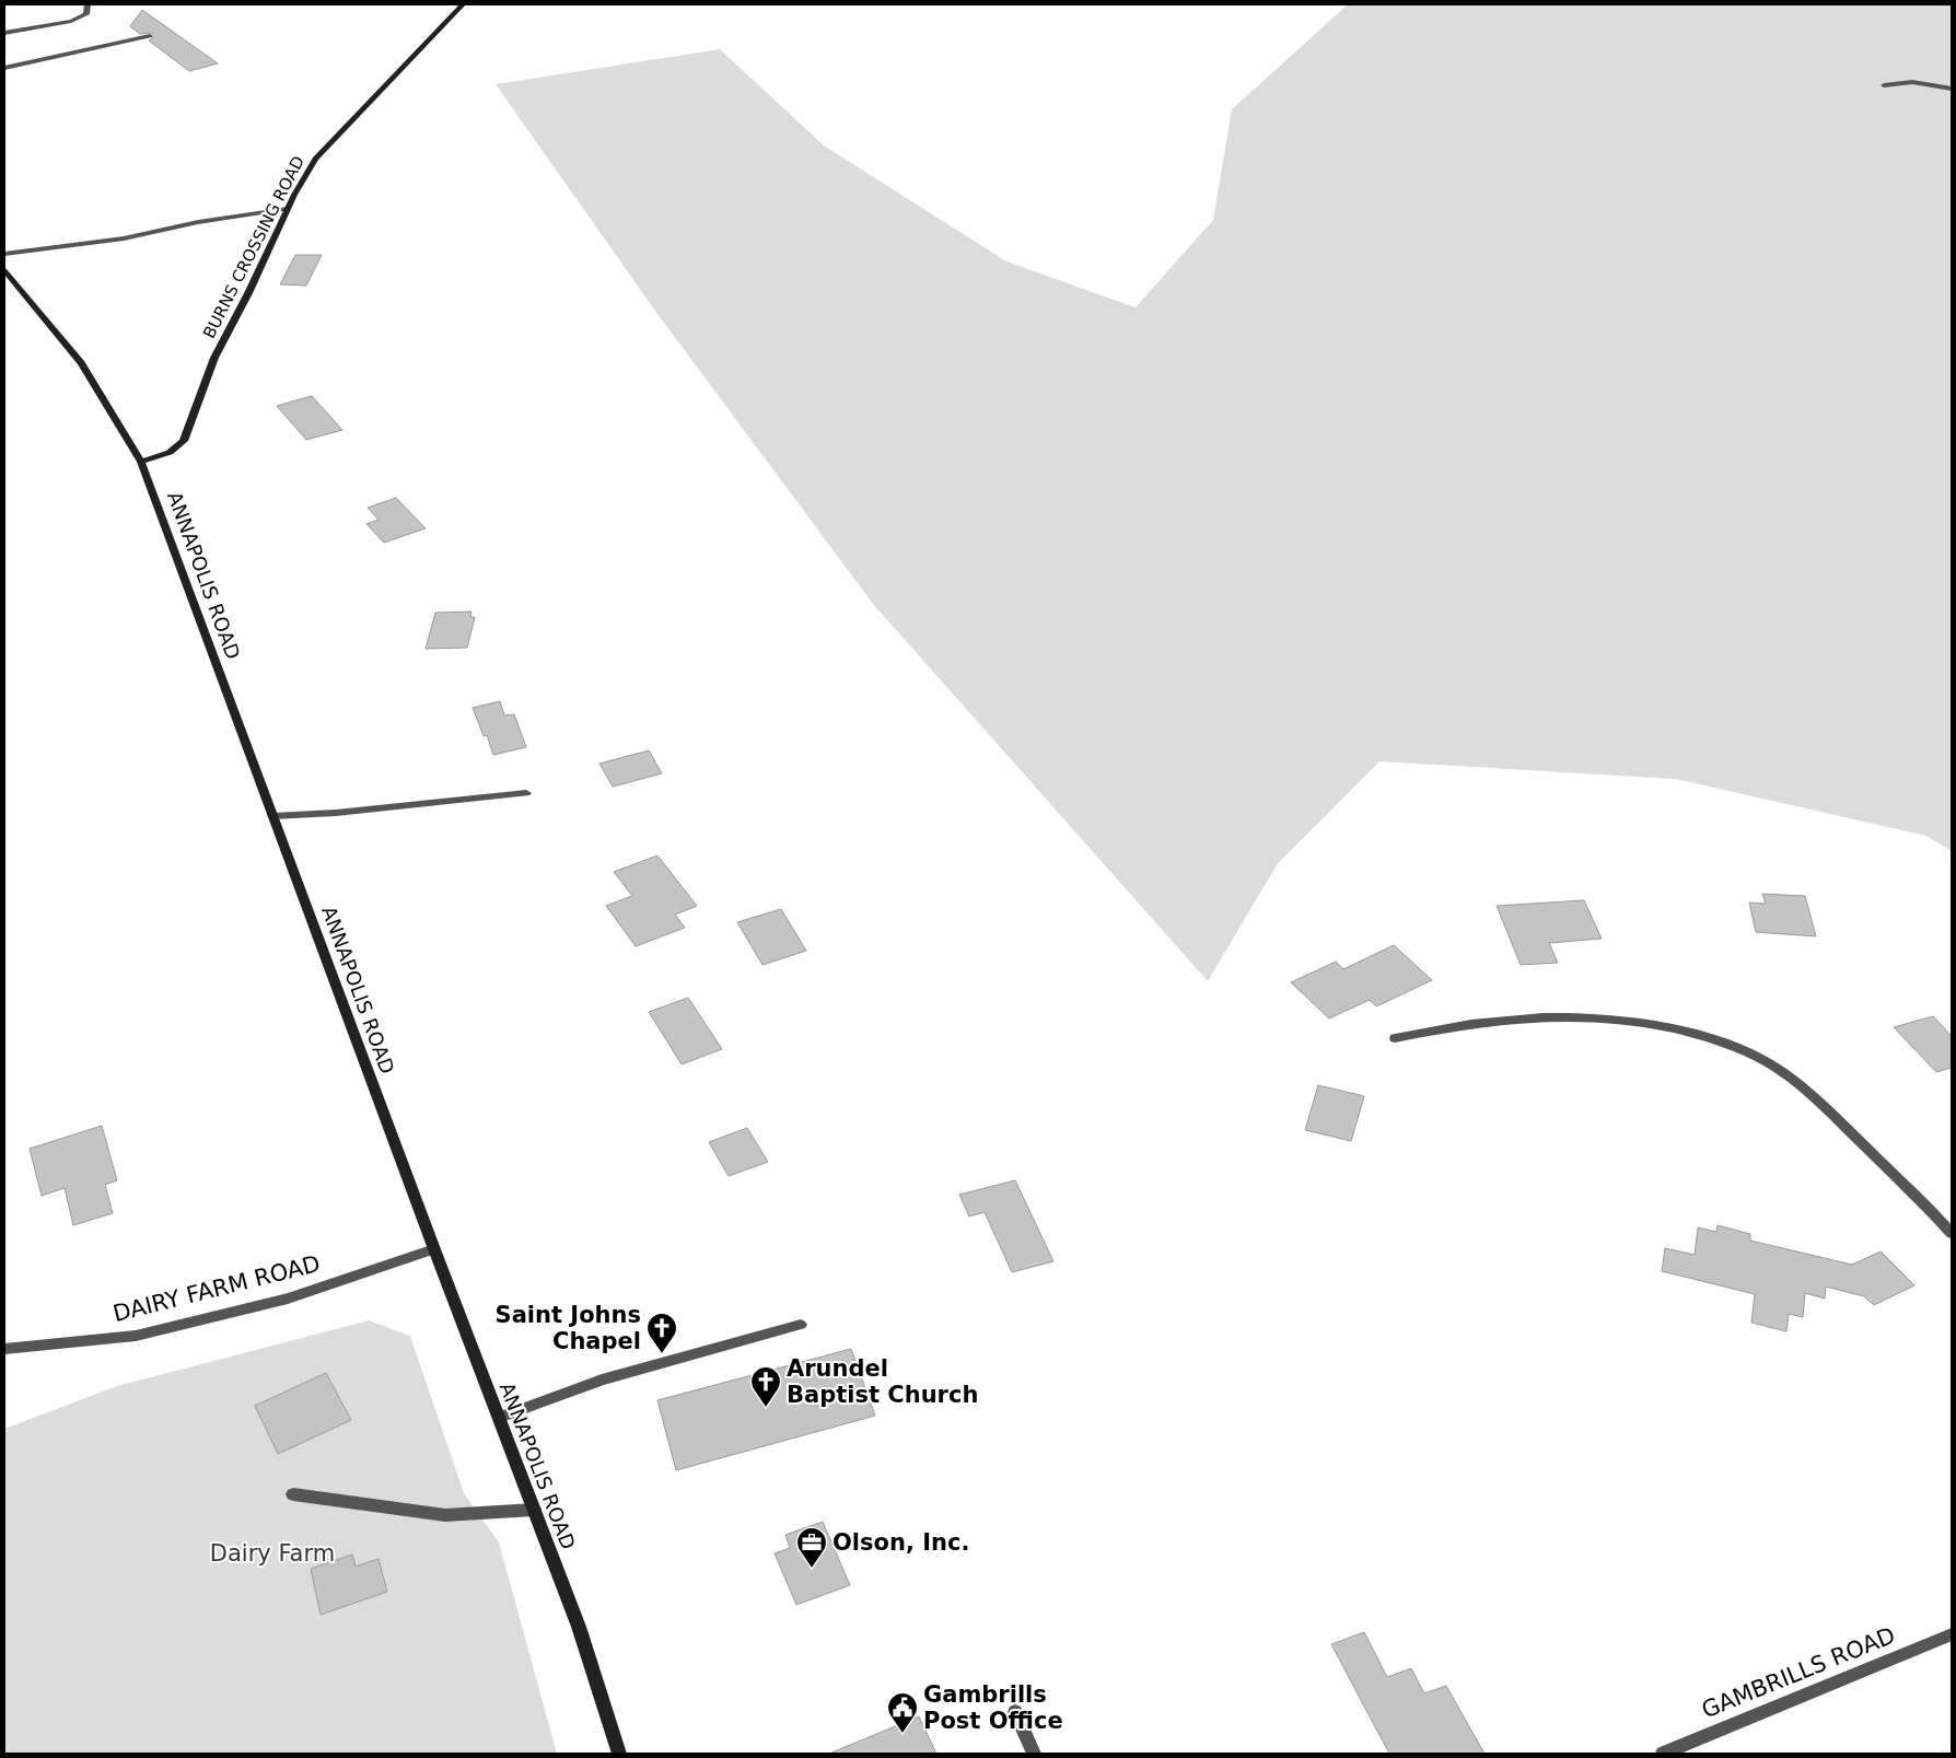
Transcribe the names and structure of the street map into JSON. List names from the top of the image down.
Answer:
{
  "streets": {
    "main road": ["BURNS CROSSING ROAD", "ANNAPOLIS ROAD"],
    "street": ["DAIRY FARM ROAD", "GAMBRILLS ROAD"]
  },
  "crossings": [
    ["BURNS CROSSING ROAD", "ANNAPOLIS ROAD"],
    ["ANNAPOLIS ROAD", "DAIRY FARM ROAD"]
  ],
  "parks": ["Dairy Farm"],
  "places": {
    "church": ["Saint Johns Chapel", "Arundel Baptist Church"],
    "office": ["Olson, Inc."],
    "public building": ["Gambrills Post Office"]
  }
}
